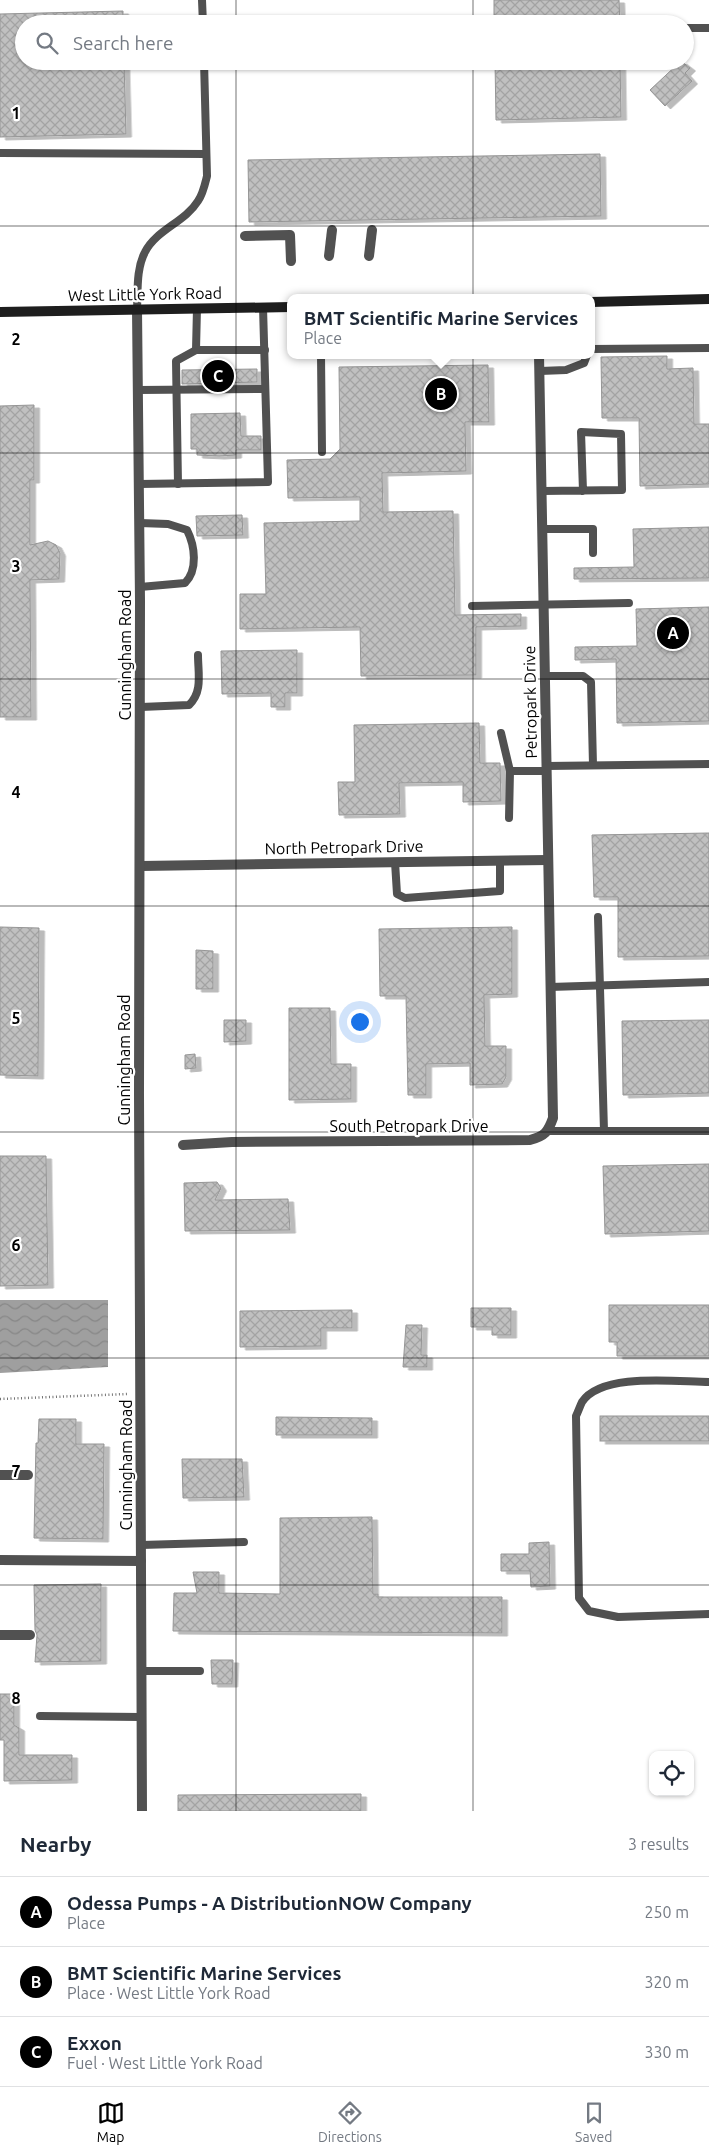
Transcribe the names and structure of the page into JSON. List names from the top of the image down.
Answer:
{
  "streets": {
    "main road": ["West Little York Road"],
    "street": [
      "Cunningham Road",
      "Petropark Drive",
      "North Petropark Drive",
      "South Petropark Drive"
    ]
  },
  "crossings": [
    ["West Little York Road", "Cunningham Road"],
    ["Cunningham Road", "North Petropark Drive"],
    ["Petropark Drive", "North Petropark Drive"],
    ["Petropark Drive", "South Petropark Drive"]
  ],
  "page": {
    "search": "Search here",
    "popup": ["BMT Scientific Marine Services", "Place"],
    "pins": ["C", "B", "A"],
    "heading": ["Nearby", "3 results"],
    "list": [
      {
        "mark": "A",
        "name": "Odessa Pumps - A DistributionNOW Company",
        "note": "Place",
        "value": "250 m"
      },
      {
        "mark": "B",
        "name": "BMT Scientific Marine Services",
        "note": "Place · West Little York Road",
        "value": "320 m"
      },
      {
        "mark": "C",
        "name": "Exxon",
        "note": "Fuel · West Little York Road",
        "value": "330 m"
      }
    ],
    "nav": ["Map", "Directions", "Saved"]
  },
  "grid": {
    "rows": [
      "1",
      "2",
      "3",
      "4",
      "5",
      "6",
      "7",
      "8"
    ]
  }
}
